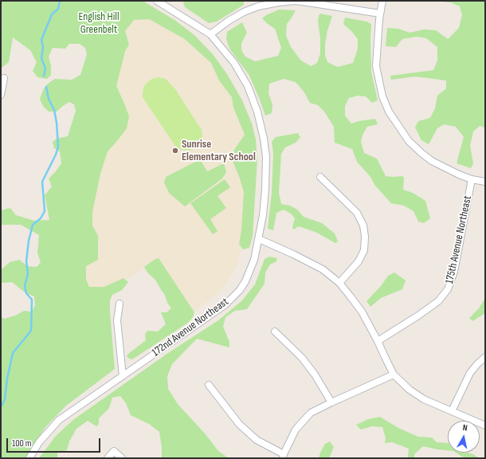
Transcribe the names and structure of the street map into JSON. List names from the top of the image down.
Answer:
{
  "streets": {
    "street": ["175th Avenue Northeast", "172nd Avenue Northeast"]
  },
  "parks": ["English Hill Greenbelt"],
  "places": ["Sunrise Elementary School"],
  "scale_bar": "100 m",
  "north": "top"
}
